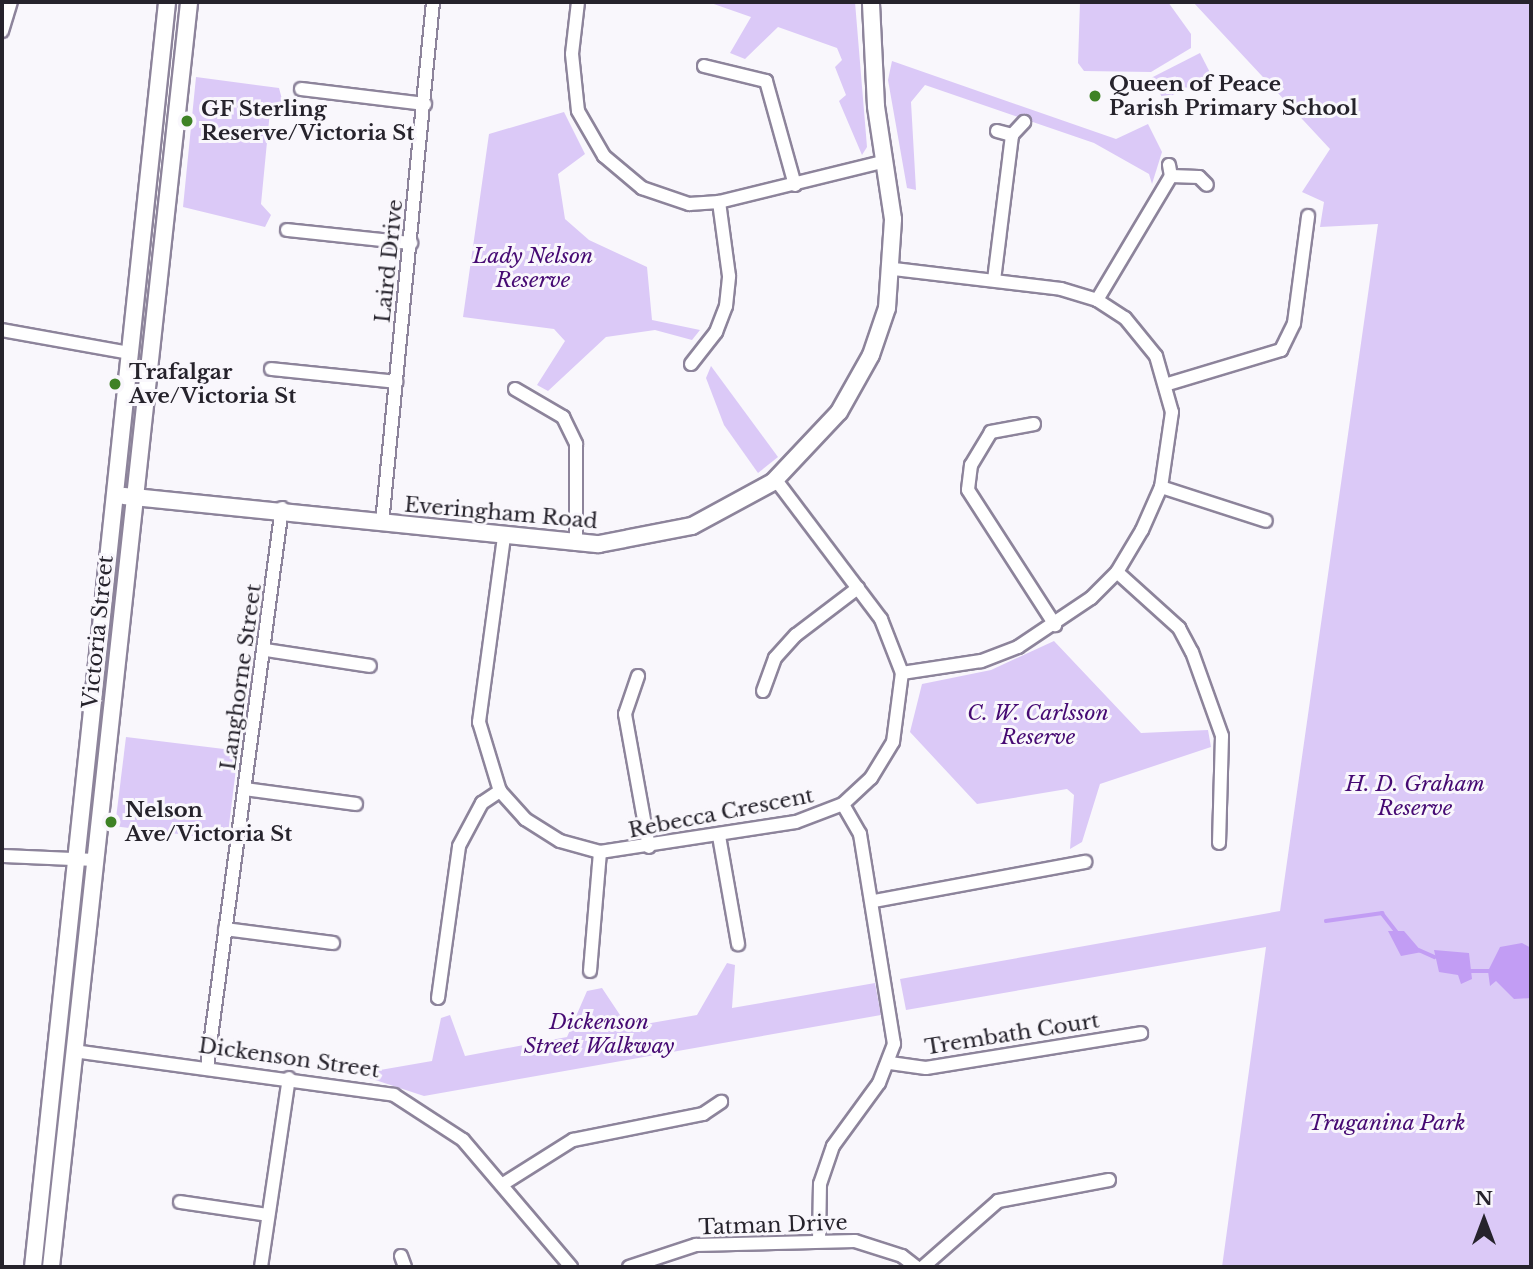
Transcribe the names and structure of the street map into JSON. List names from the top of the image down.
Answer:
{
  "streets": {
    "street": [
      "Laird Drive",
      "Everingham Road",
      "Victoria Street",
      "Langhorne Street",
      "Rebecca Crescent",
      "Trembath Court",
      "Dickenson Street",
      "Tatman Drive"
    ]
  },
  "crossings": [
    ["Laird Drive", "Everingham Road"],
    ["Everingham Road", "Victoria Street"],
    ["Everingham Road", "Langhorne Street"],
    ["Everingham Road", "Rebecca Crescent"],
    ["Victoria Street", "Dickenson Street"],
    ["Langhorne Street", "Dickenson Street"]
  ],
  "parks": [
    "Lady Nelson Reserve",
    "C. W. Carlsson Reserve",
    "H. D. Graham Reserve",
    "Dickenson Street Walkway",
    "Truganina Park"
  ],
  "places": [
    "Queen of Peace Parish Primary School",
    "GF Sterling Reserve/Victoria St",
    "Trafalgar Ave/Victoria St",
    "Nelson Ave/Victoria St"
  ],
  "north": "top"
}
